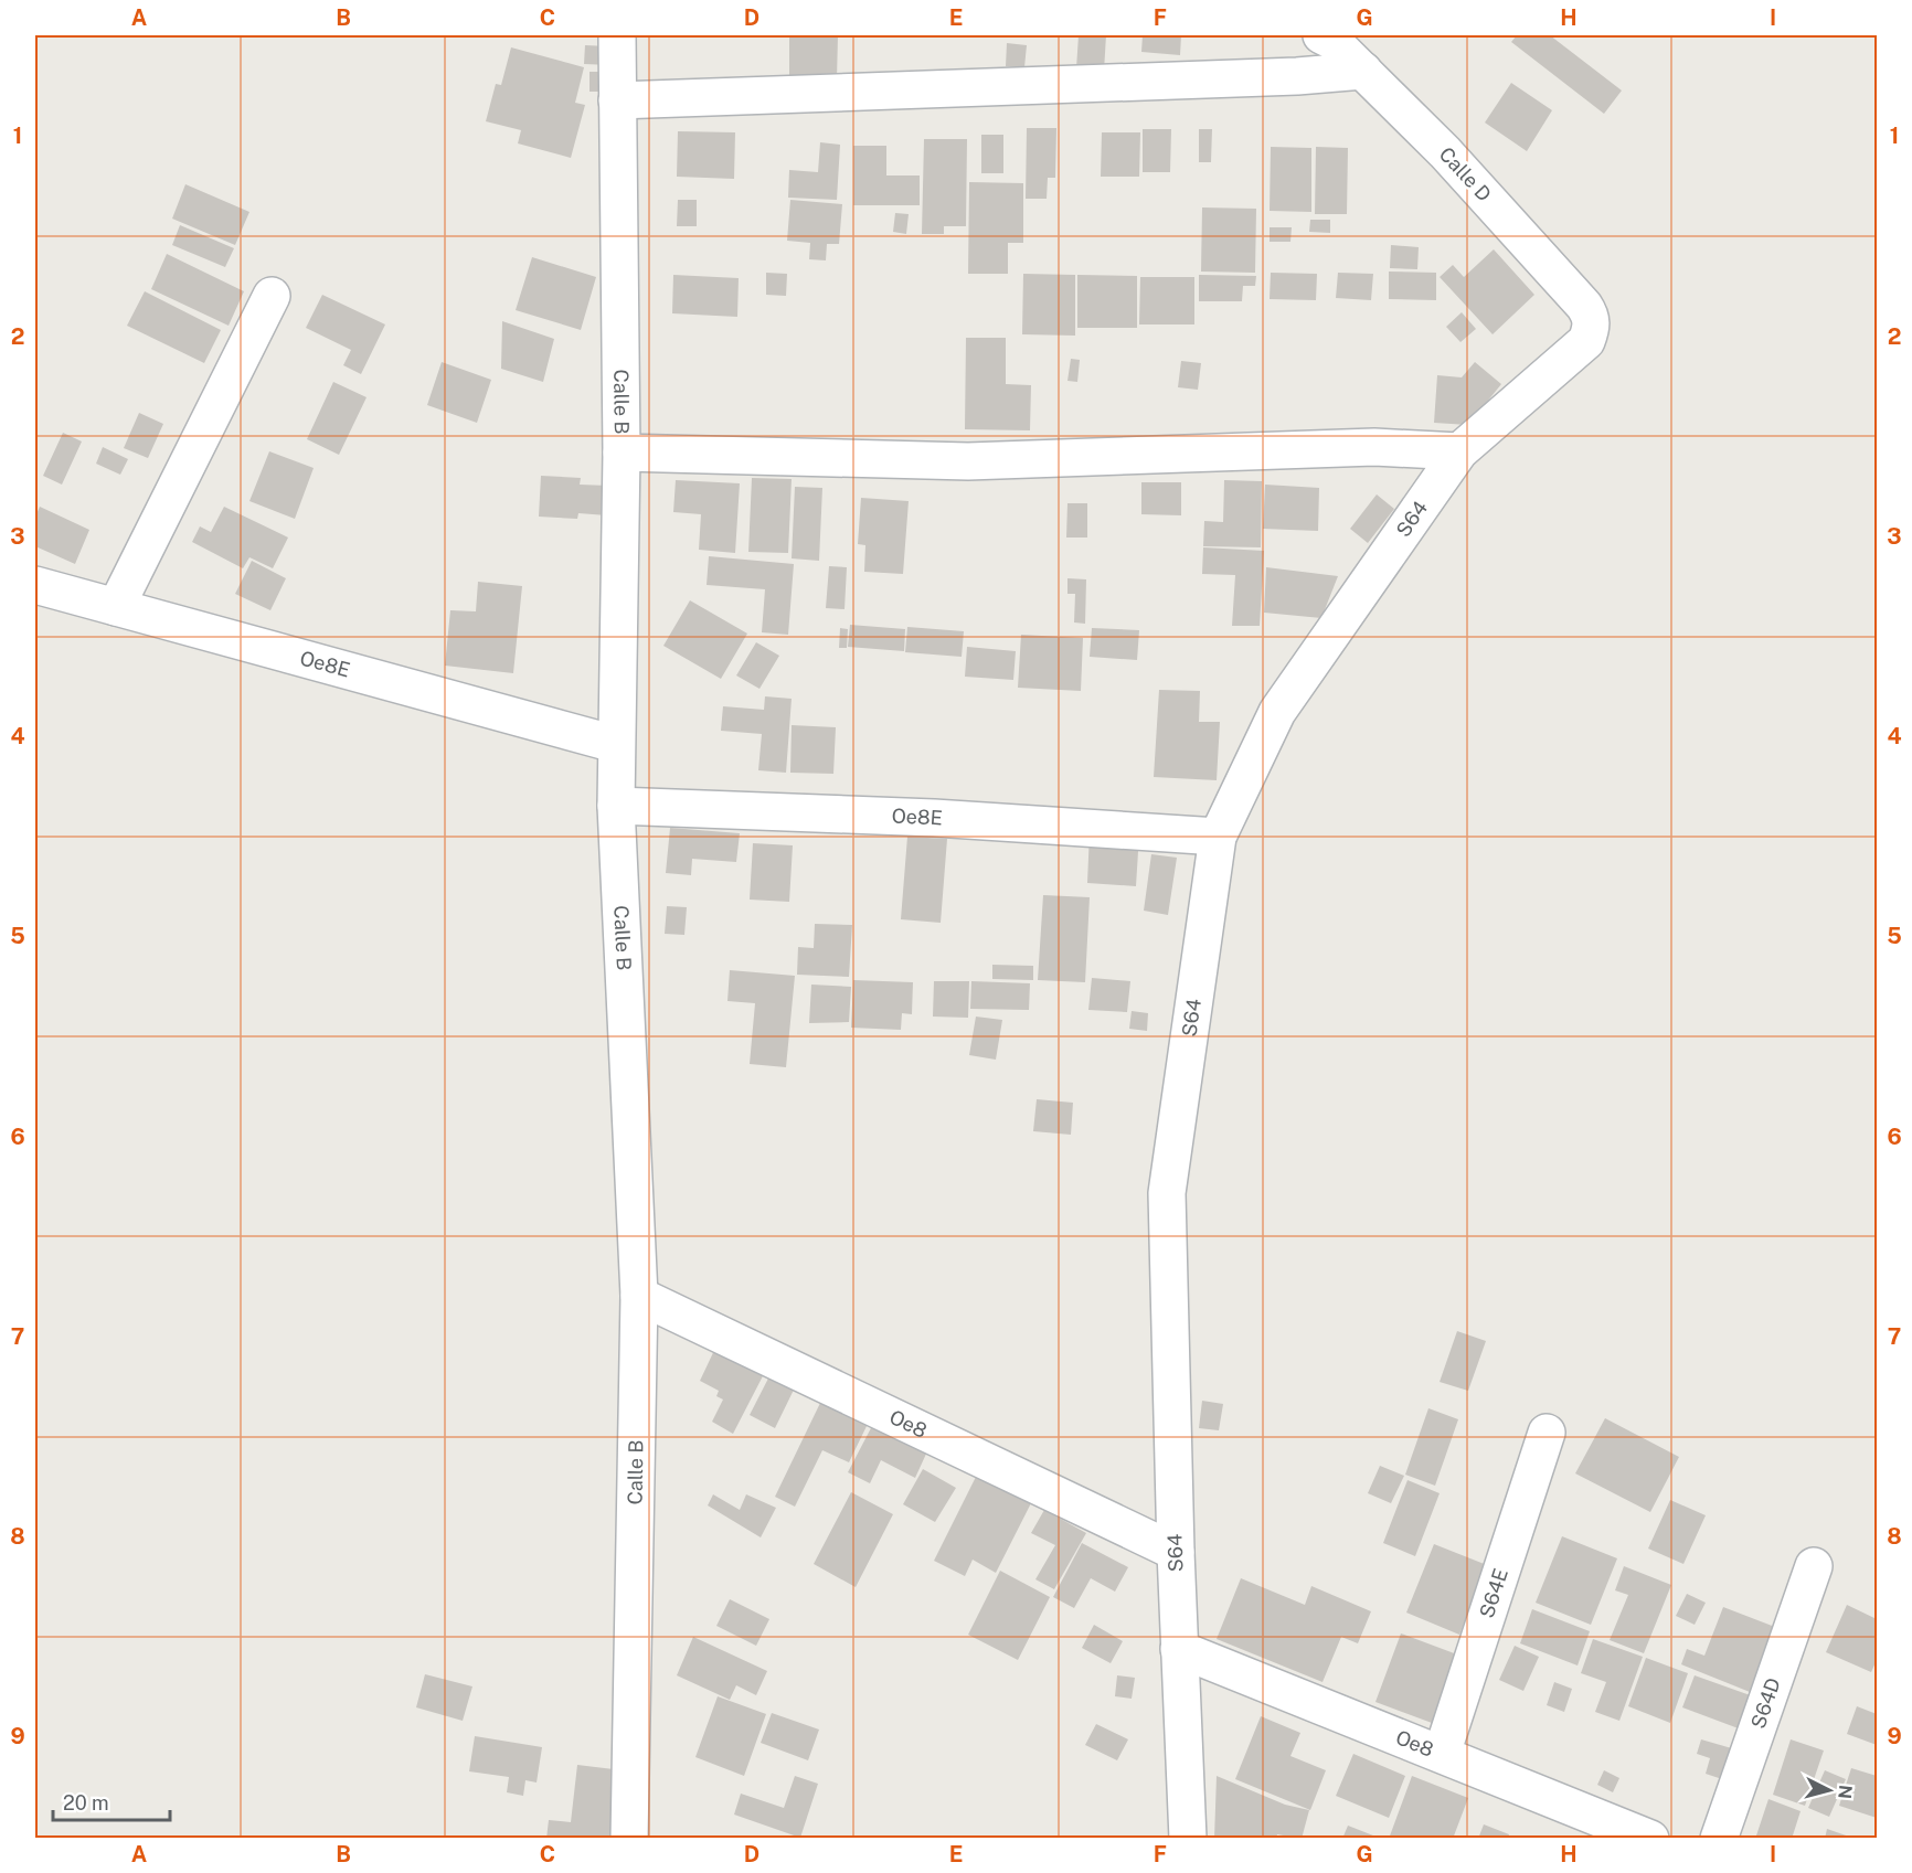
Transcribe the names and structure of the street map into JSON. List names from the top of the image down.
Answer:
{
  "streets": {
    "street": [
      "Calle D",
      "Calle B",
      "S64",
      "Oe8E",
      "Oe8",
      "S64E",
      "S64D"
    ]
  },
  "crossings": [
    ["Calle D", "S64"],
    ["Calle B", "Oe8E"],
    ["Calle B", "Oe8"],
    ["S64", "Oe8E"],
    ["S64", "Oe8"],
    ["Oe8", "S64E"]
  ],
  "scale_bar": "20 m",
  "north": "right",
  "grid": {
    "columns": [
      "A",
      "B",
      "C",
      "D",
      "E",
      "F",
      "G",
      "H",
      "I"
    ],
    "rows": [
      "1",
      "2",
      "3",
      "4",
      "5",
      "6",
      "7",
      "8",
      "9"
    ]
  }
}
